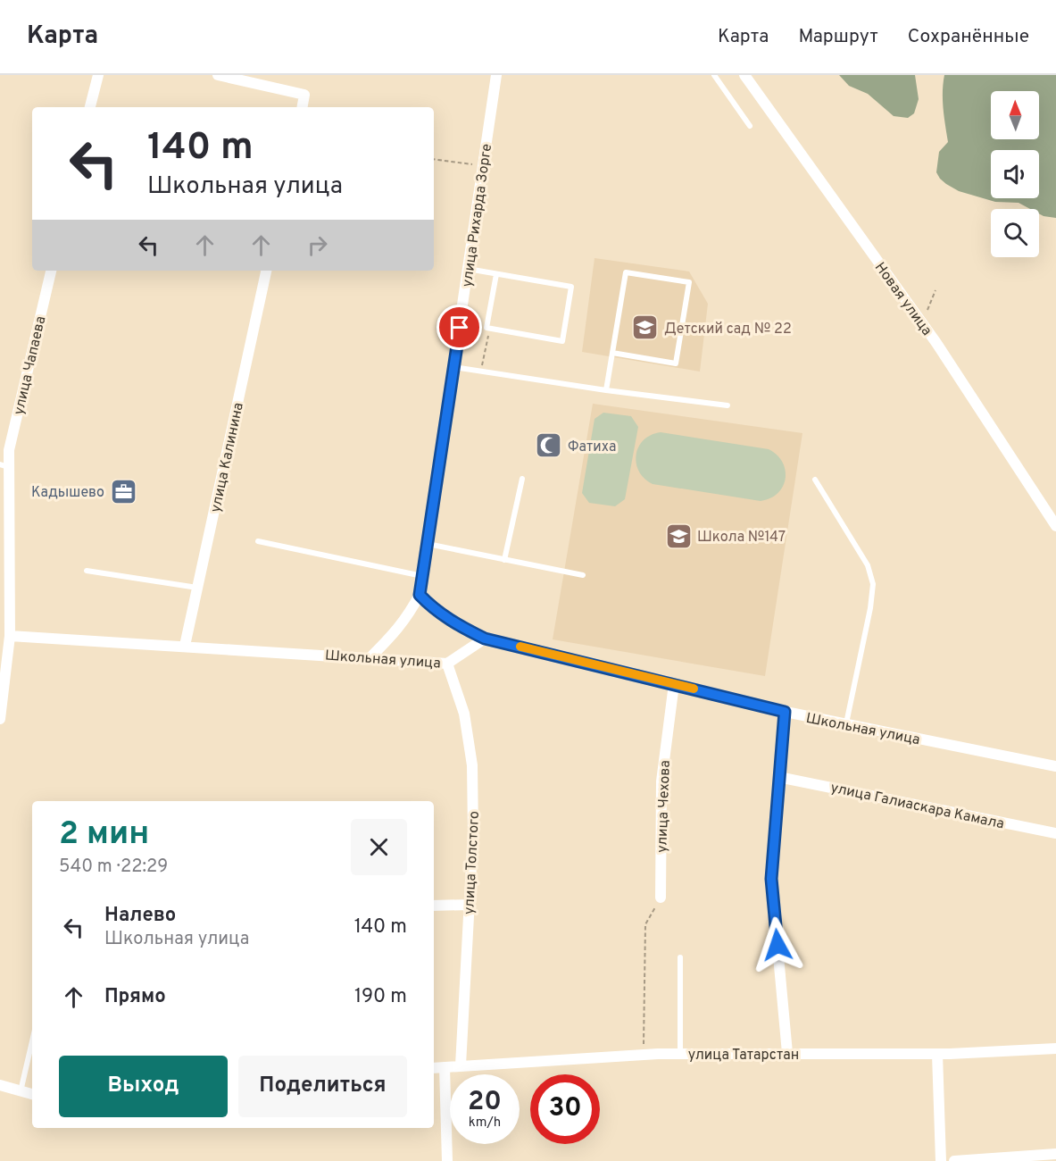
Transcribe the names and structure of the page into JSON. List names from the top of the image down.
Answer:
{
  "streets": {
    "street": [
      "улица Рихарда Зорге",
      "Новая улица",
      "улица Чапаева",
      "улица Калинина",
      "Школьная улица",
      "улица Галиаскара Камала",
      "улица Чехова",
      "улица Толстого",
      "улица Татарстан"
    ]
  },
  "crossings": [
    ["улица Рихарда Зорге", "Школьная улица"],
    ["улица Чапаева", "Школьная улица"],
    ["улица Калинина", "Школьная улица"],
    ["Школьная улица", "улица Чехова"],
    ["Школьная улица", "улица Толстого"],
    ["улица Толстого", "улица Татарстан"]
  ],
  "places": {
    "school or university": ["Детский сад № 22", "Школа №147"],
    "mosque": ["Фатиха"],
    "office": ["Кадышево"]
  },
  "north": "top",
  "page": {
    "header": "Карта",
    "nav": ["Карта", "Маршрут", "Сохранённые"],
    "turn": ["140 m", "Школьная улица"],
    "heading": ["2 мин", "540 m · 22:29"],
    "list": [
      {
        "name": "Налево",
        "note": "Школьная улица",
        "value": "140 m"
      },
      {
        "name": "Прямо",
        "value": "190 m"
      }
    ],
    "buttons": ["Выход", "Поделиться"],
    "speed": "20 km/h",
    "limit": "30"
  }
}
